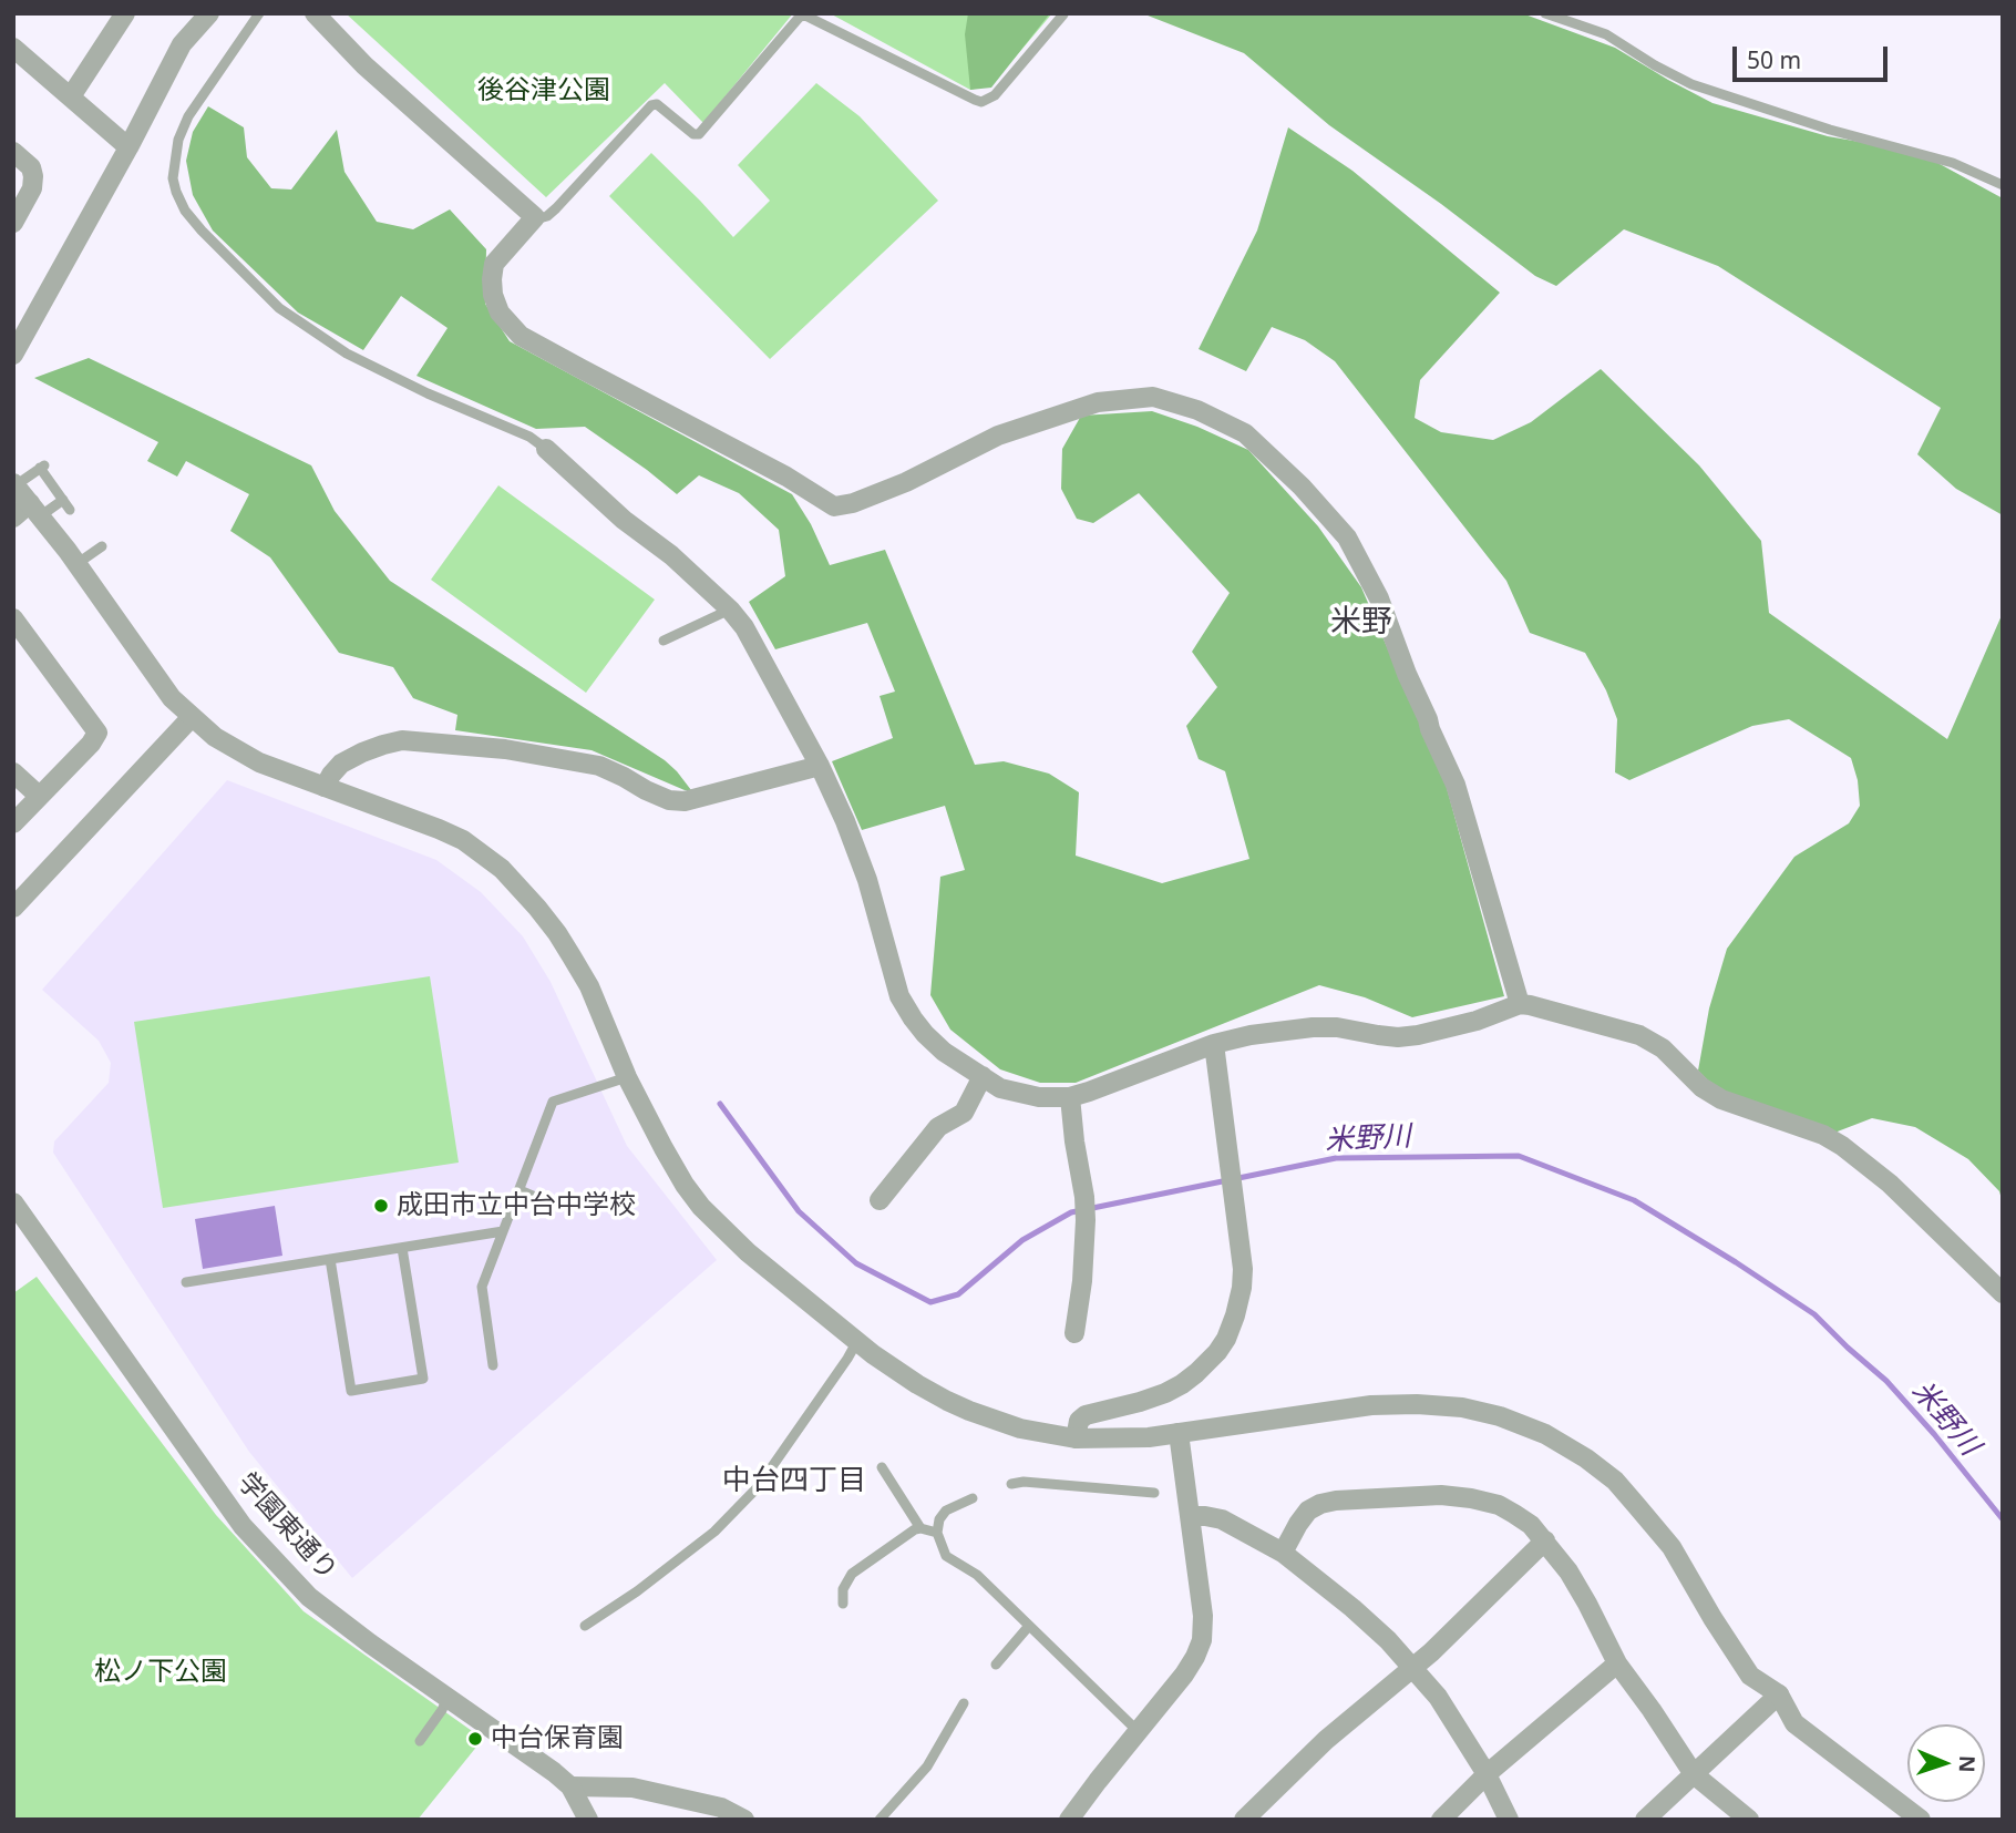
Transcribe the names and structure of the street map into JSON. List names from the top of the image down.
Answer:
{
  "streets": {
    "street": ["学園東通り"]
  },
  "districts": ["米野", "中台四丁目"],
  "water": ["米野川"],
  "parks": ["後谷津公園", "松ノ下公園"],
  "places": ["成田市立中台中学校", "中台保育園"],
  "scale_bar": "50 m",
  "north": "right"
}
